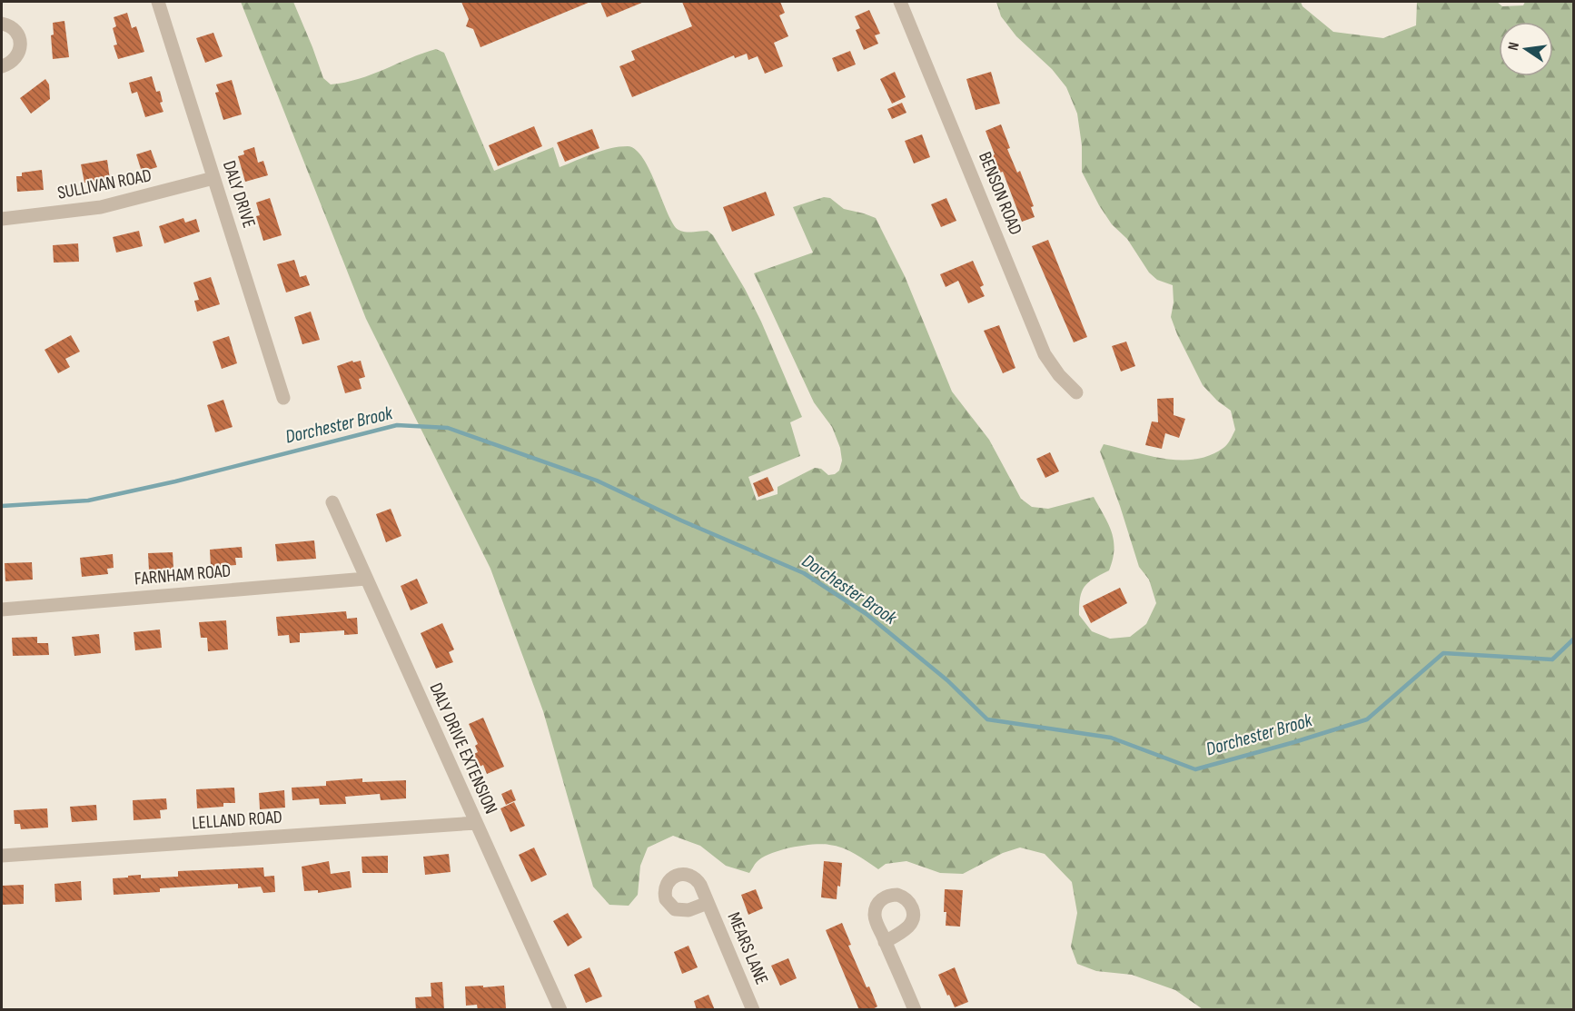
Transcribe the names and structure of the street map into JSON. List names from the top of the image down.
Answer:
{
  "streets": {
    "street": [
      "SULLIVAN ROAD",
      "BENSON ROAD",
      "DALY DRIVE",
      "FARNHAM ROAD",
      "DALY DRIVE EXTENSION",
      "LELLAND ROAD",
      "MEARS LANE"
    ]
  },
  "crossings": [
    ["SULLIVAN ROAD", "DALY DRIVE"],
    ["FARNHAM ROAD", "DALY DRIVE EXTENSION"],
    ["DALY DRIVE EXTENSION", "LELLAND ROAD"]
  ],
  "water": ["Dorchester Brook"],
  "north": "left"
}
